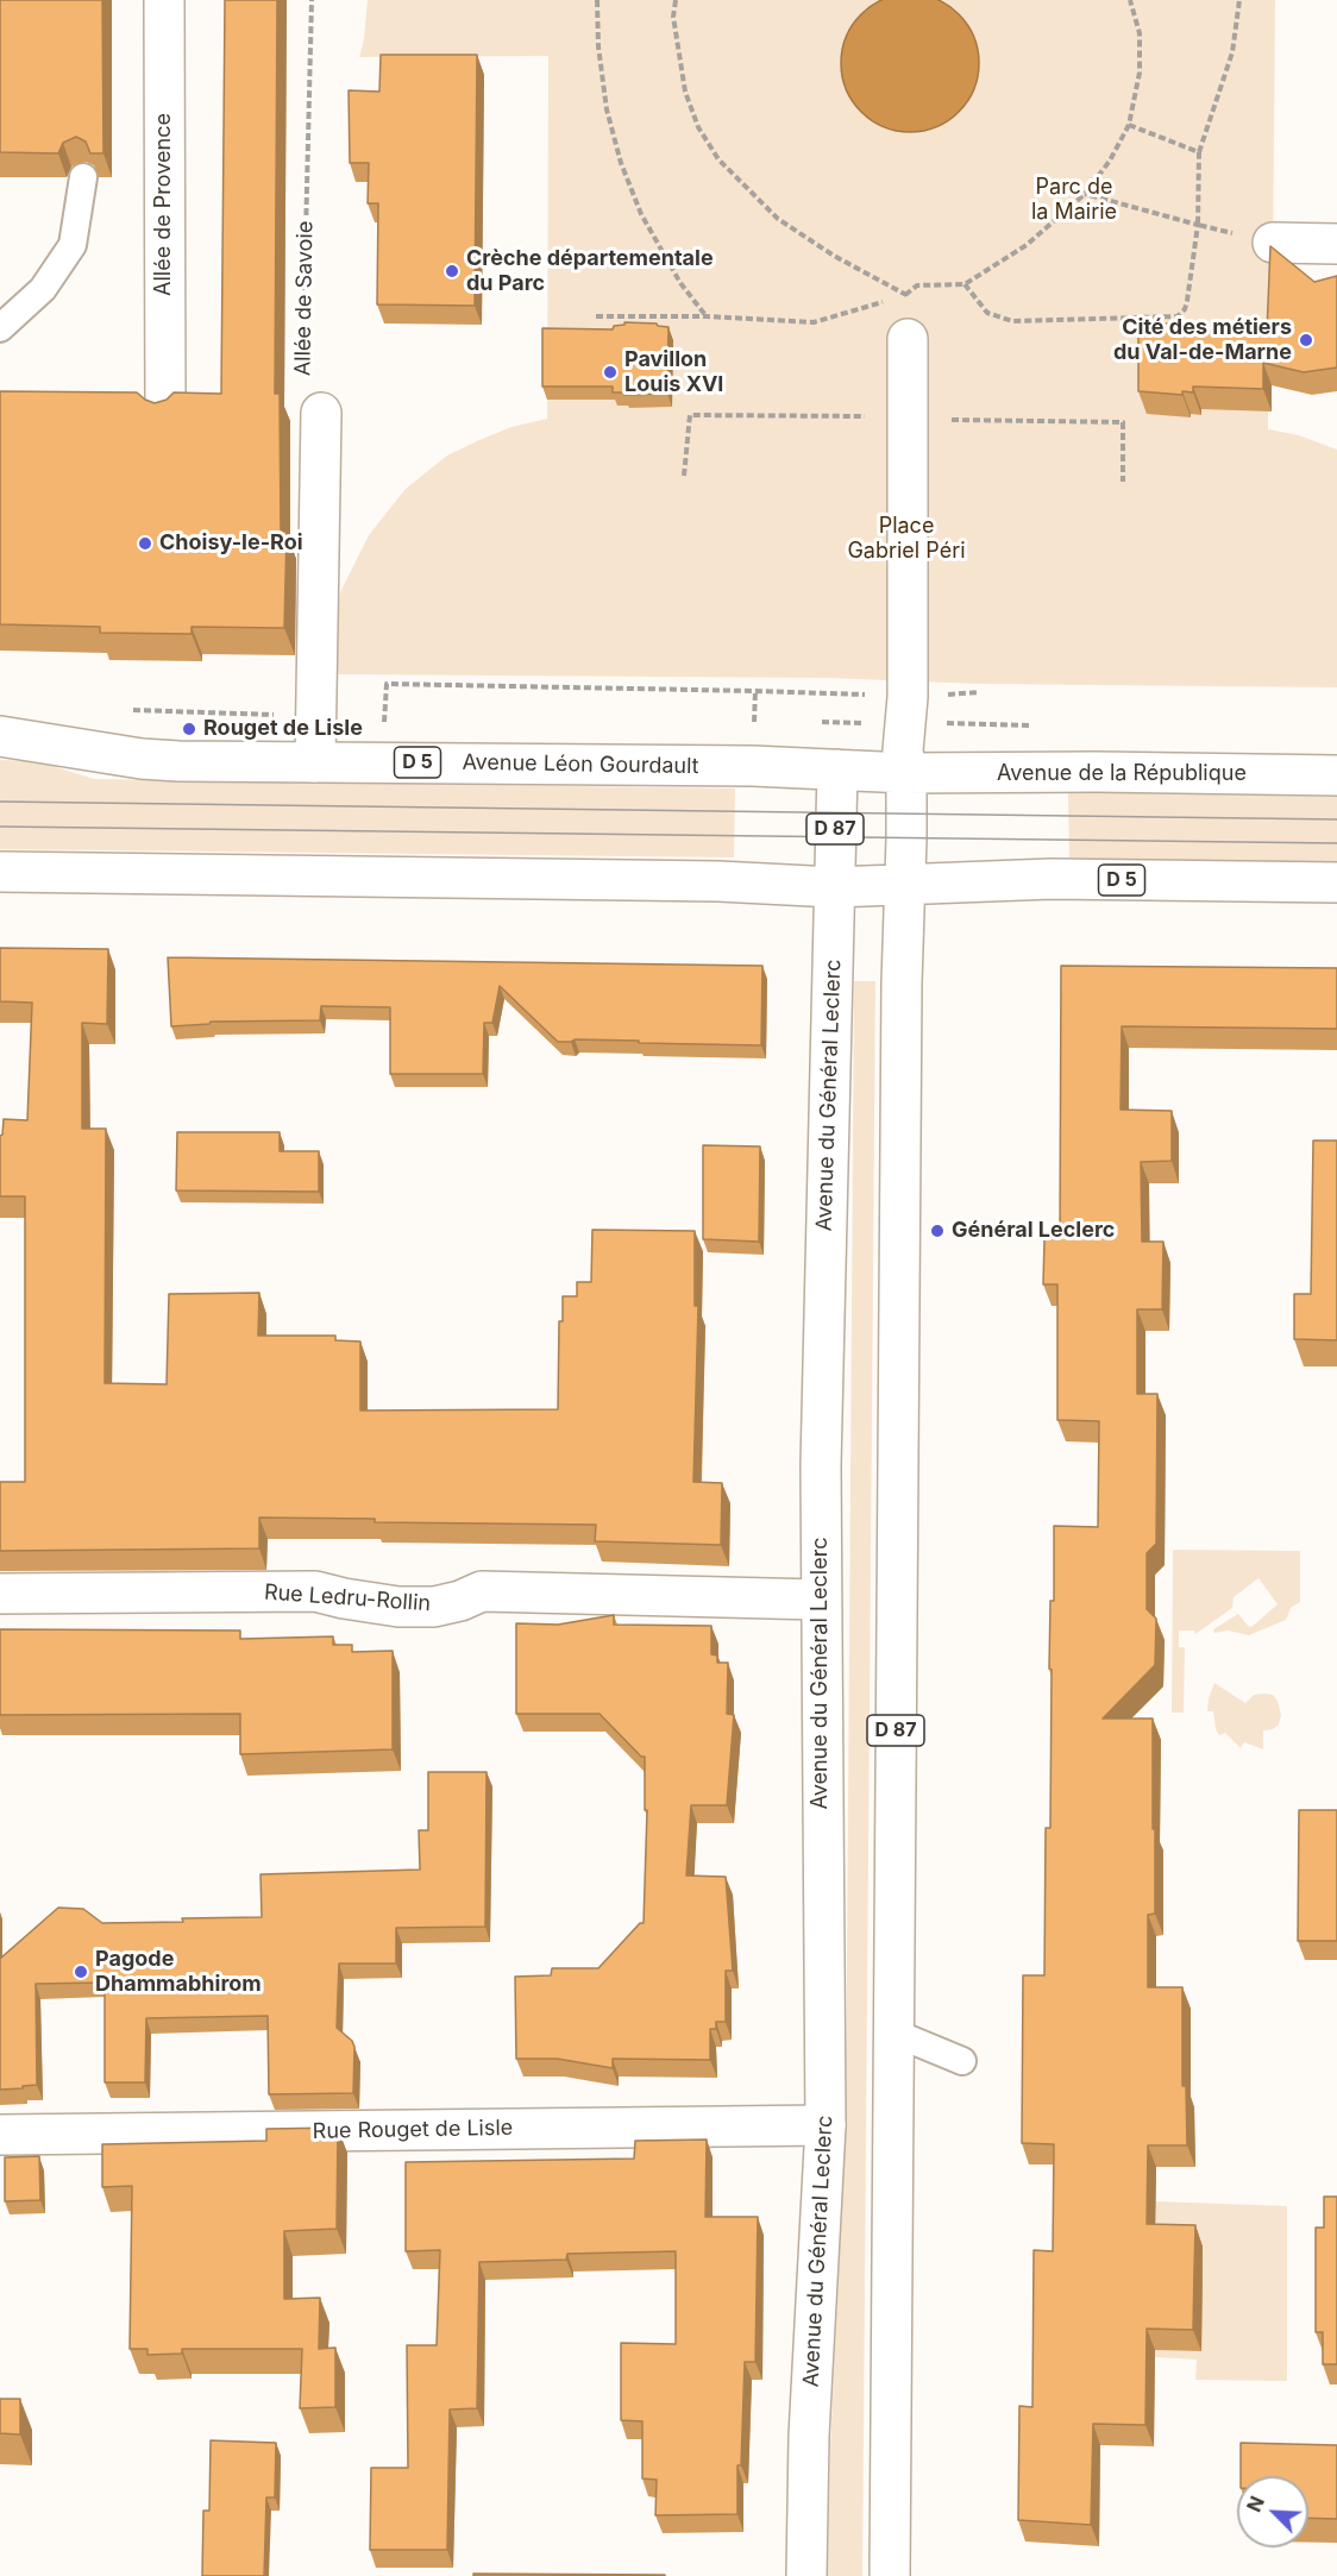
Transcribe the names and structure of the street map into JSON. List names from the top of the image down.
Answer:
{
  "streets": {
    "main road": [
      "Allée de Provence",
      "D 5",
      "Avenue Léon Gourdault",
      "Avenue de la République",
      "D 87",
      "Avenue du Général Leclerc",
      "Rue Ledru-Rollin",
      "Rue Rouget de Lisle"
    ],
    "path": ["Allée de Savoie"]
  },
  "crossings": [
    ["D 5", "D 87"],
    ["D 5", "Avenue du Général Leclerc"],
    ["Avenue Léon Gourdault", "Avenue de la République"],
    ["Avenue Léon Gourdault", "D 87"],
    ["Avenue Léon Gourdault", "Avenue du Général Leclerc"],
    ["Avenue de la République", "D 87"],
    ["Avenue du Général Leclerc", "Rue Ledru-Rollin"],
    ["Avenue du Général Leclerc", "Rue Rouget de Lisle"]
  ],
  "parks": ["Parc de la Mairie", "Place Gabriel Péri"],
  "places": [
    "Crèche départementale du Parc",
    "Cité des métiers du Val-de-Marne",
    "Pavillon Louis XVI",
    "Choisy-le-Roi",
    "Rouget de Lisle",
    "Général Leclerc",
    "Pagode Dhammabhirom"
  ],
  "north": "top left"
}
